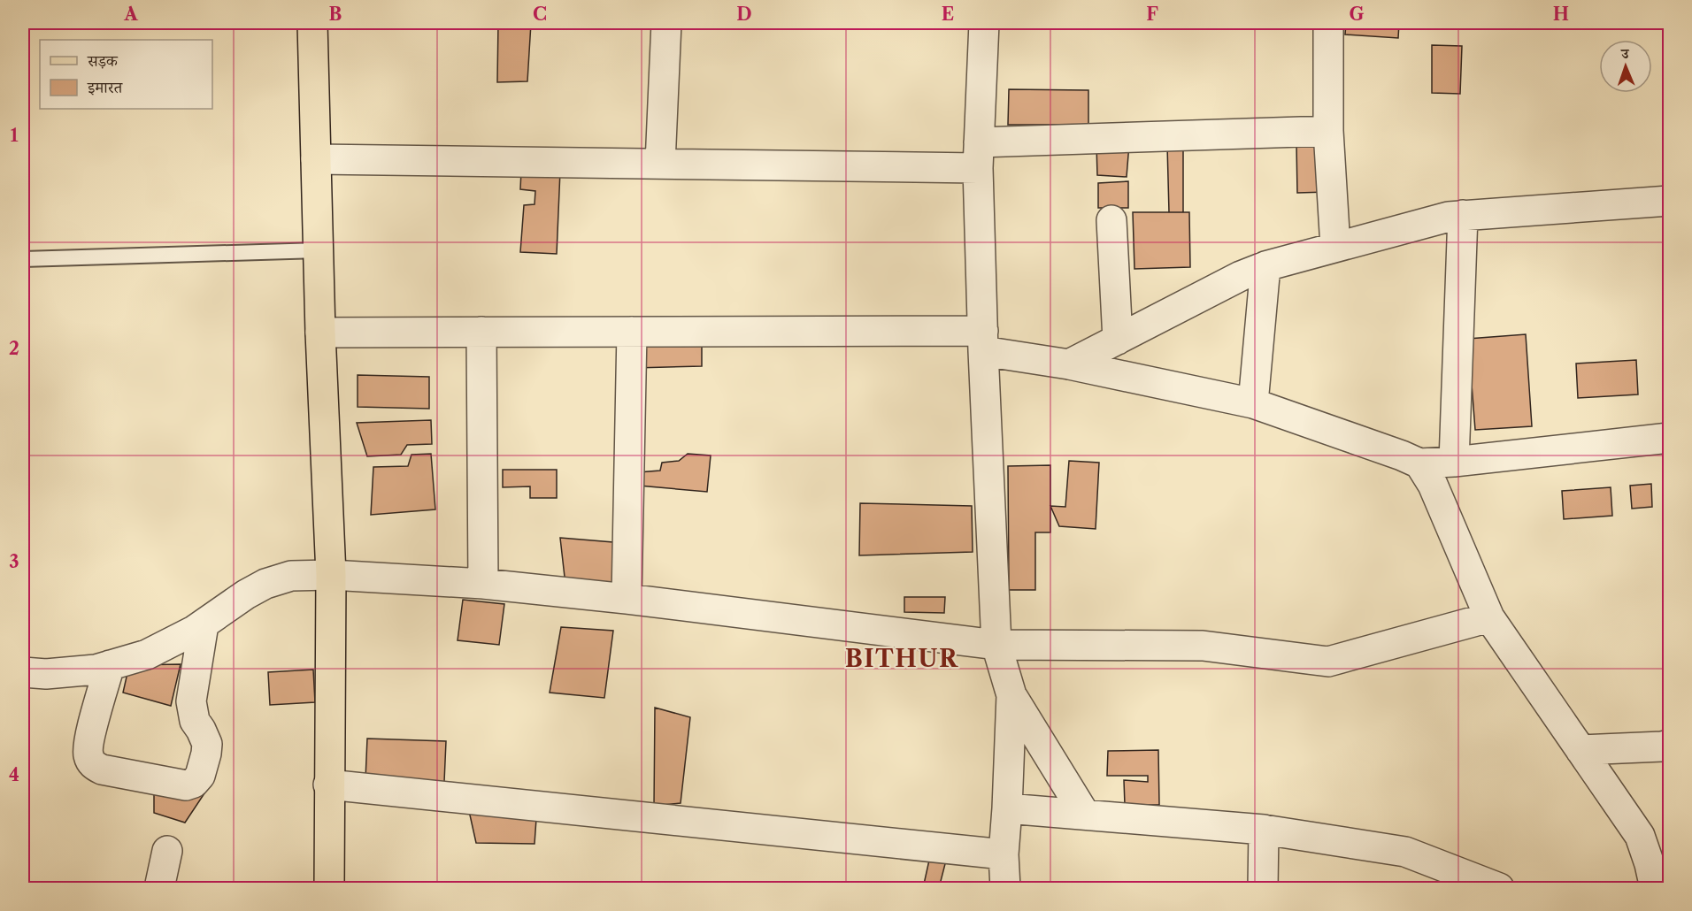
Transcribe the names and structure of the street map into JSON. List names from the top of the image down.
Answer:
{
  "districts": ["BITHUR"],
  "legend": ["सड़क", "इमारत"],
  "north": "top",
  "grid": {
    "columns": [
      "A",
      "B",
      "C",
      "D",
      "E",
      "F",
      "G",
      "H"
    ],
    "rows": [
      "1",
      "2",
      "3",
      "4"
    ]
  }
}
